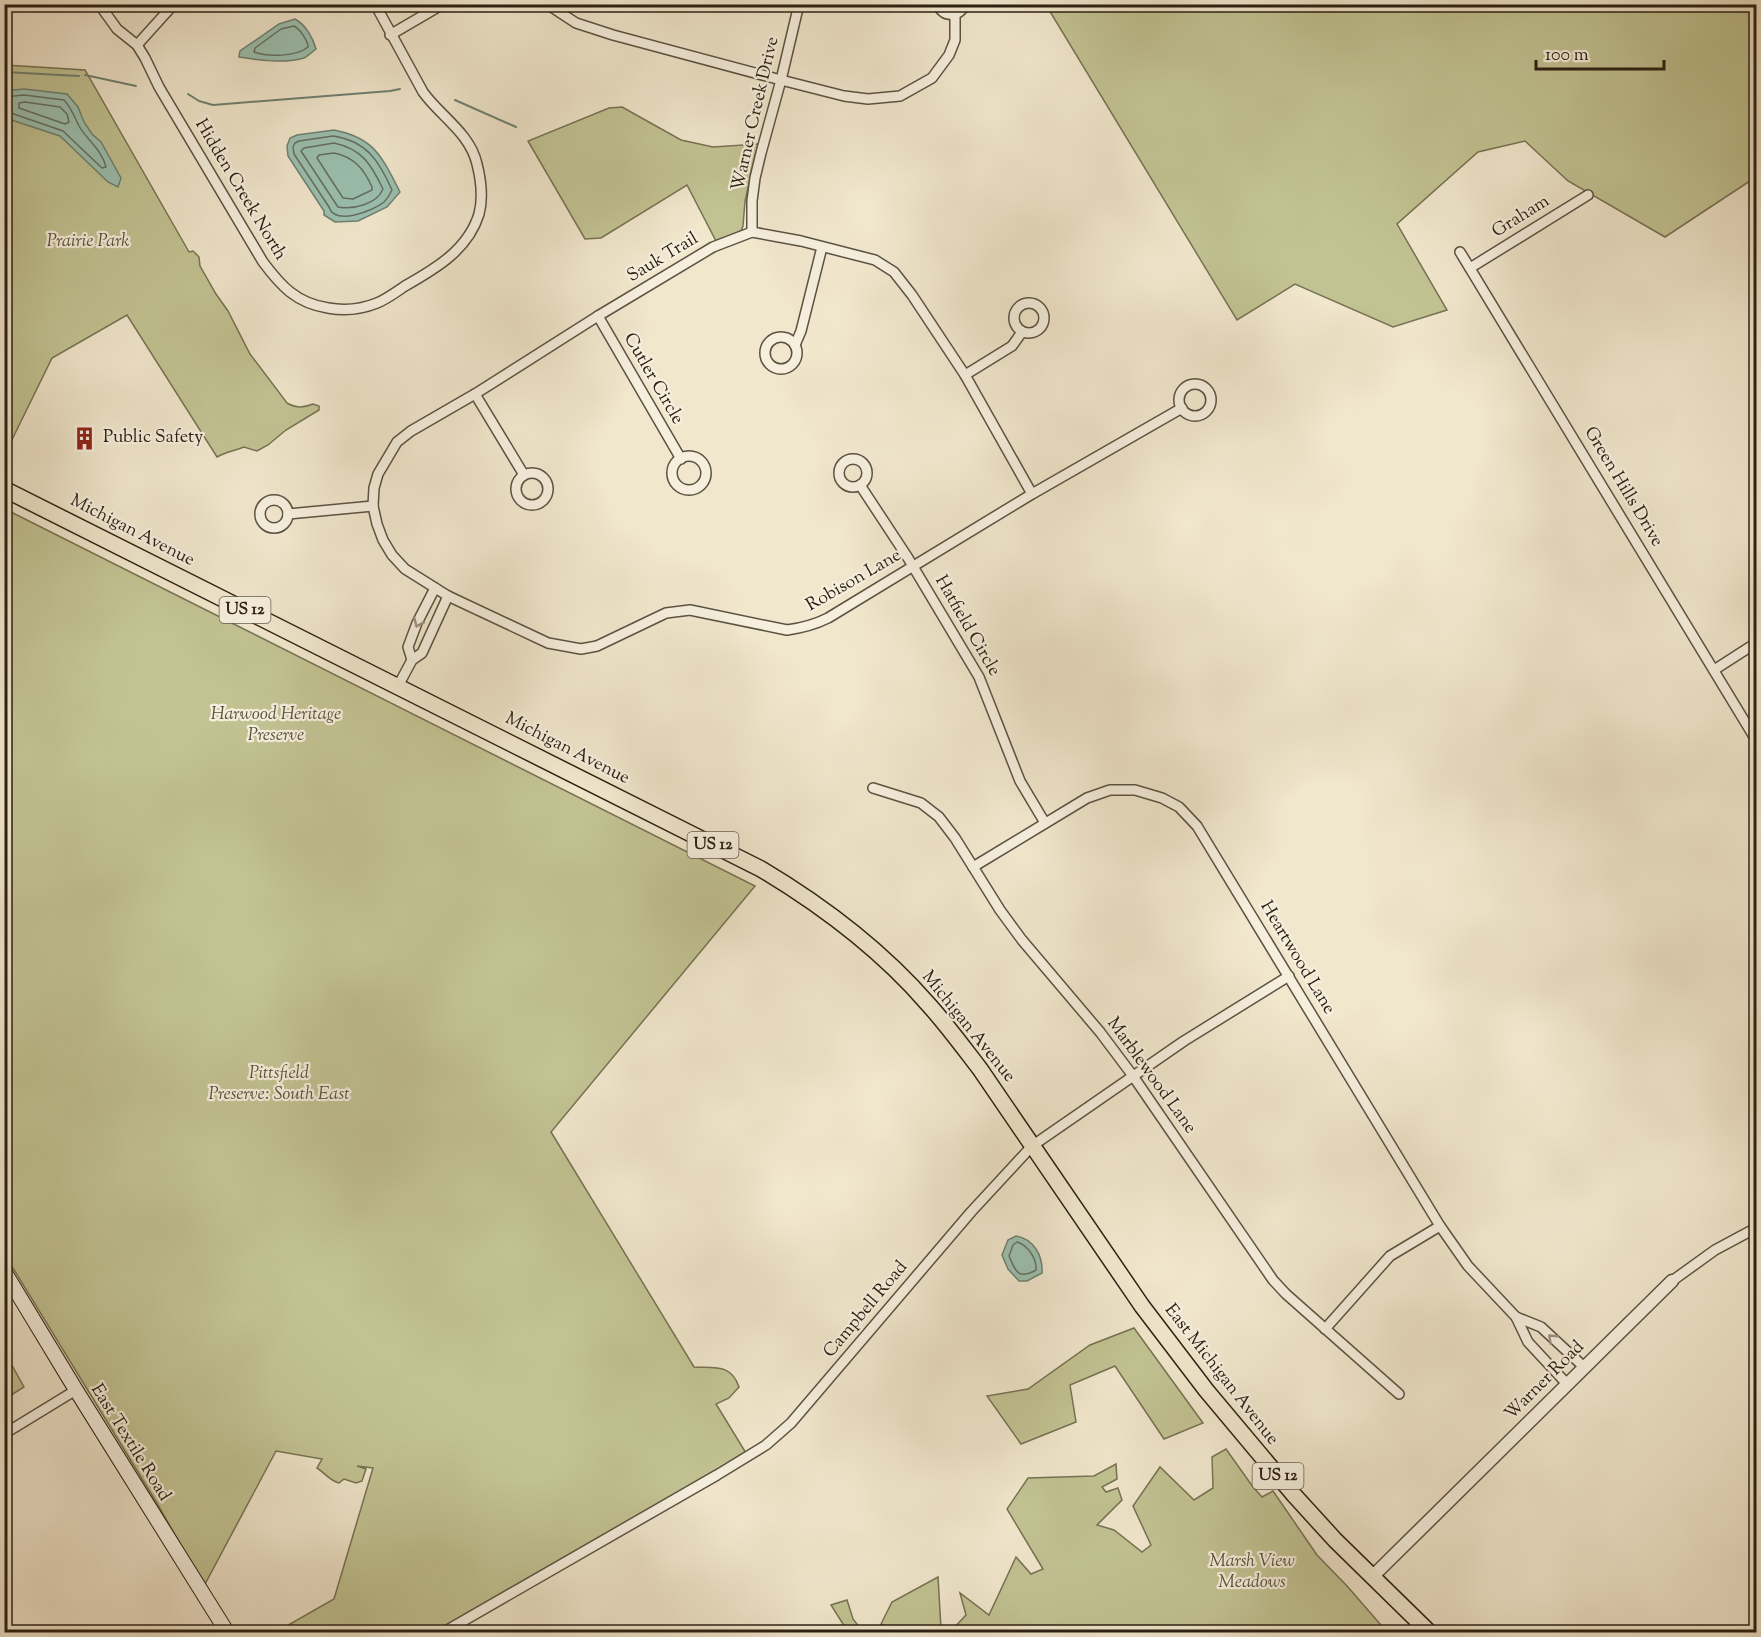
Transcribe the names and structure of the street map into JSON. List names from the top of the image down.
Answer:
{
  "streets": {
    "highway": ["Michigan Avenue", "US 12", "East Michigan Avenue"],
    "main road": ["East Textile Road"],
    "street": [
      "Warner Creek Drive",
      "Hidden Creek North",
      "Graham",
      "Sauk Trail",
      "Cutler Circle",
      "Green Hills Drive",
      "Robison Lane",
      "Hatfield Circle",
      "Heartwood Lane",
      "Marblewood Lane",
      "Campbell Road",
      "Warner Road"
    ]
  },
  "crossings": [
    ["Warner Creek Drive", "Sauk Trail"],
    ["Graham", "Green Hills Drive"],
    ["Sauk Trail", "Cutler Circle"],
    ["Sauk Trail", "Robison Lane"],
    ["Michigan Avenue", "Campbell Road"],
    ["Michigan Avenue", "East Michigan Avenue"],
    ["Robison Lane", "Hatfield Circle"],
    ["Hatfield Circle", "Heartwood Lane"],
    ["Heartwood Lane", "Marblewood Lane"],
    ["Heartwood Lane", "Campbell Road"],
    ["Heartwood Lane", "Warner Road"],
    ["Marblewood Lane", "Campbell Road"],
    ["Campbell Road", "East Michigan Avenue"],
    ["East Michigan Avenue", "Warner Road"]
  ],
  "parks": [
    "Prairie Park",
    "Harwood Heritage Preserve",
    "Pittsfield Preserve: South East",
    "Marsh View Meadows"
  ],
  "places": {
    "building": ["Public Safety"]
  },
  "scale_bar": "100 m"
}
